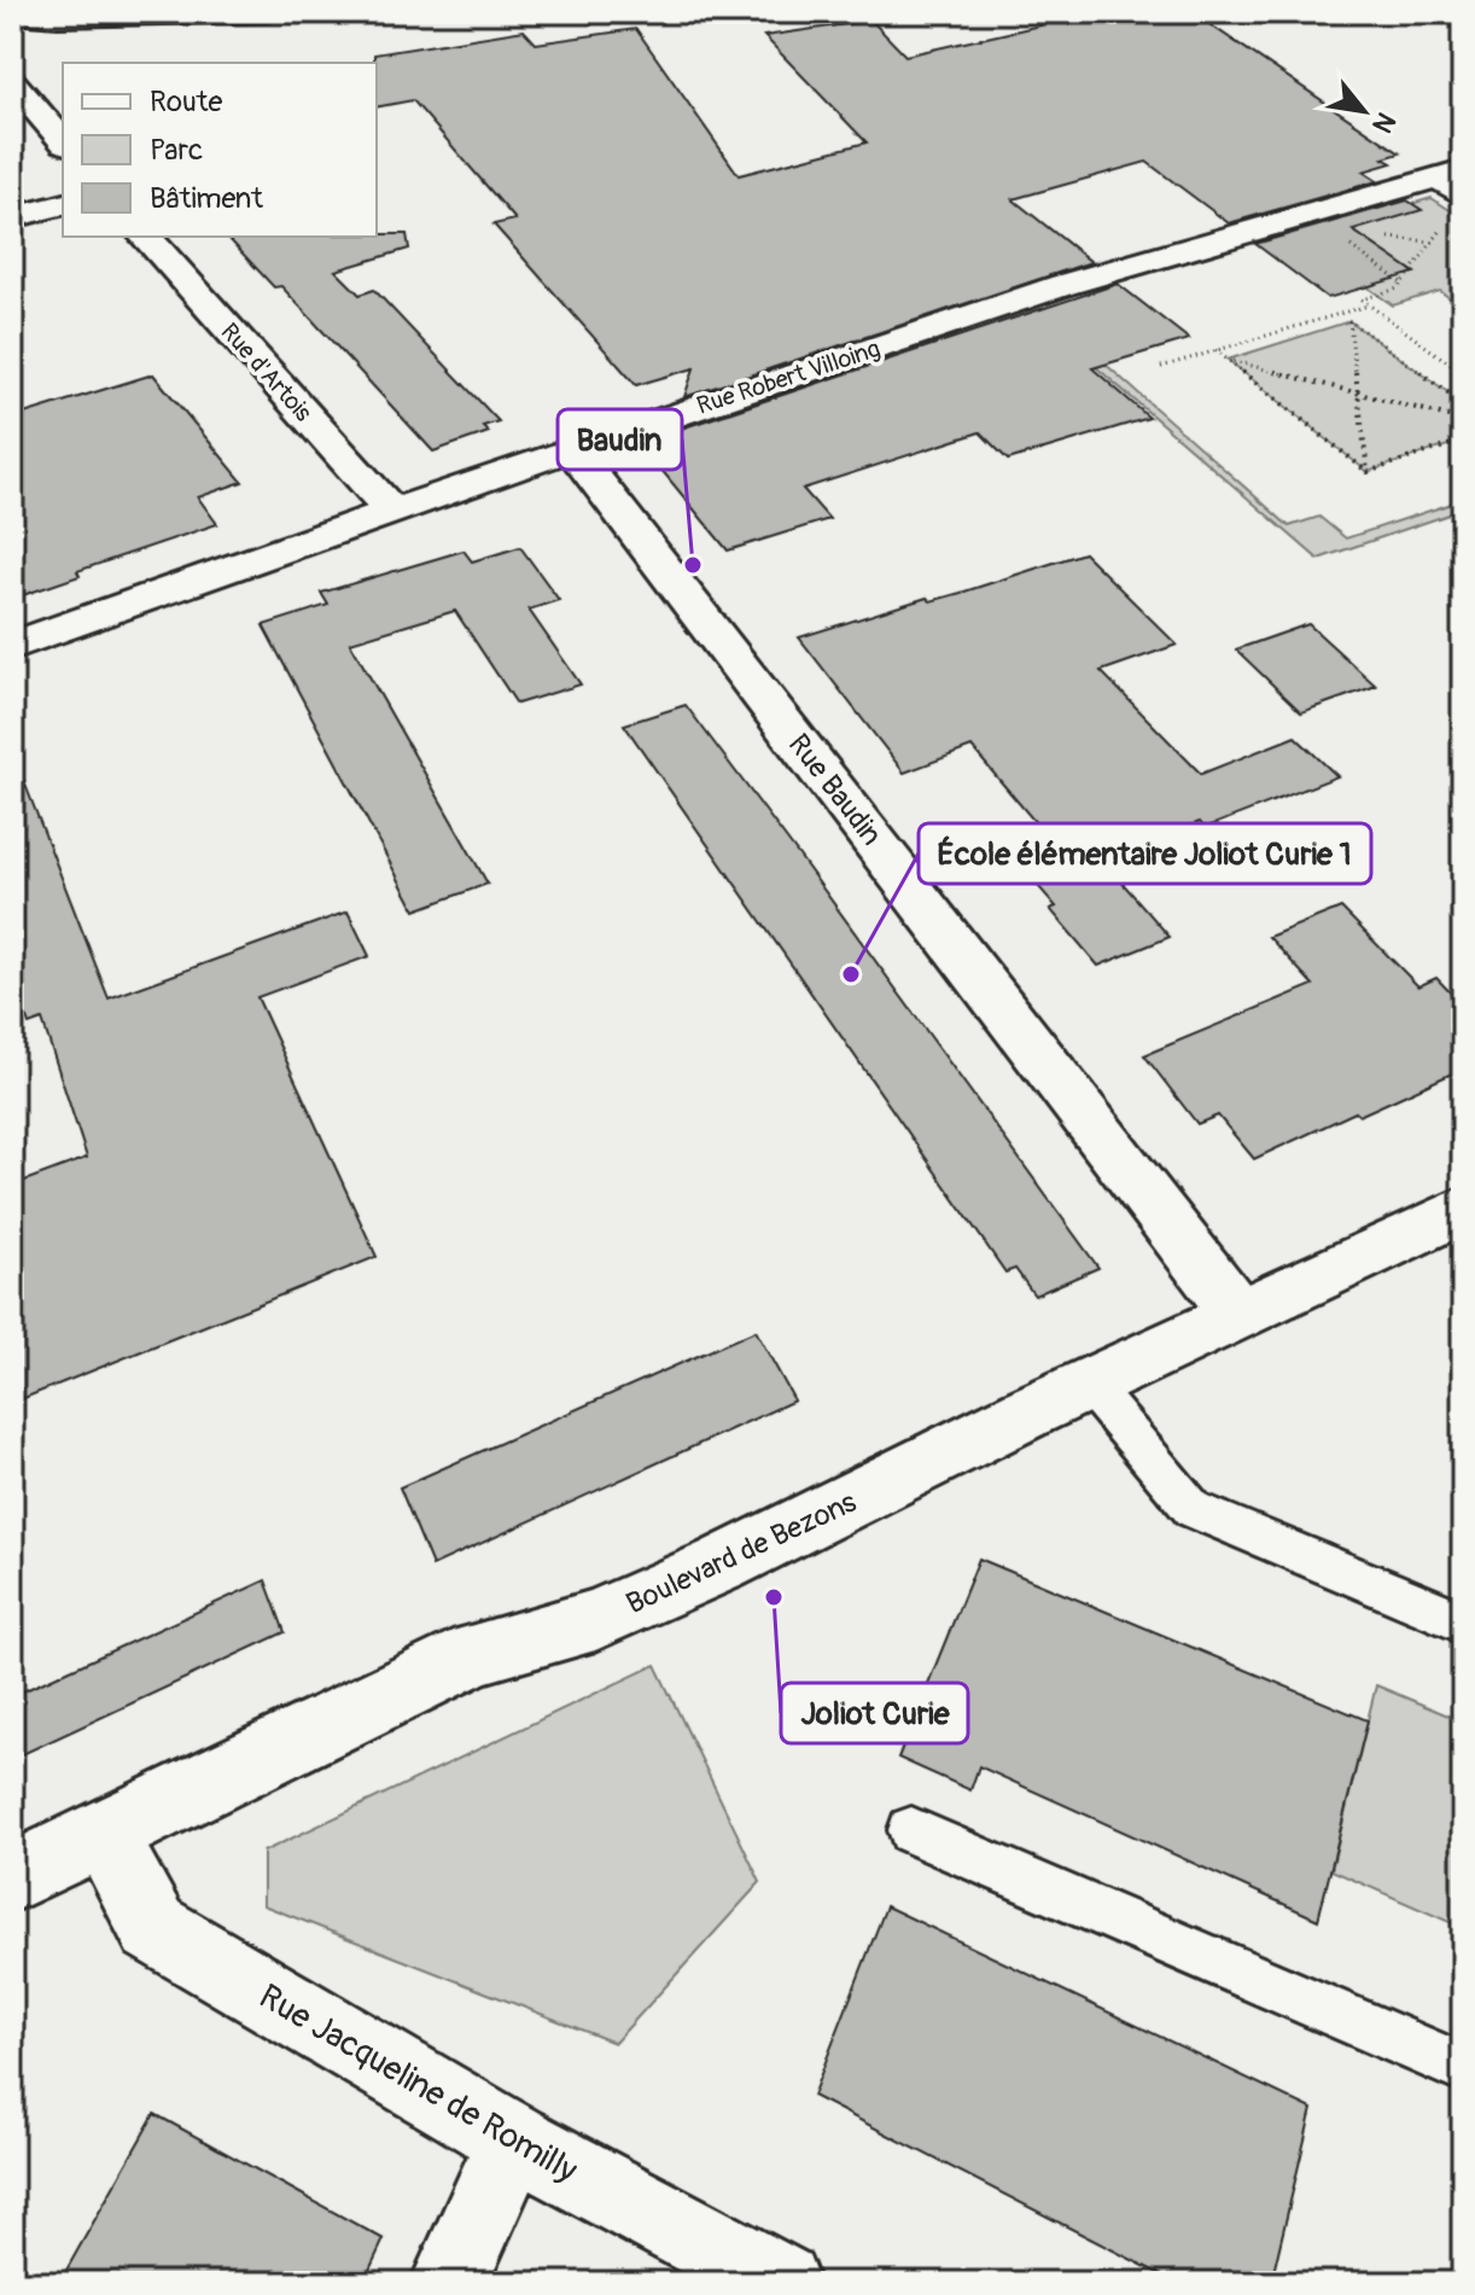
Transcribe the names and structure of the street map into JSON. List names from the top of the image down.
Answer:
{
  "streets": {
    "street": [
      "Rue d'Artois",
      "Rue Robert Villoing",
      "Rue Baudin",
      "Boulevard de Bezons",
      "Rue Jacqueline de Romilly"
    ]
  },
  "crossings": [
    ["Rue d'Artois", "Rue Robert Villoing"],
    ["Rue Robert Villoing", "Rue Baudin"],
    ["Rue Baudin", "Boulevard de Bezons"],
    ["Boulevard de Bezons", "Rue Jacqueline de Romilly"]
  ],
  "places": ["Baudin", "École élémentaire Joliot Curie 1", "Joliot Curie"],
  "legend": ["Route", "Parc", "Bâtiment"],
  "north": "bottom right"
}
